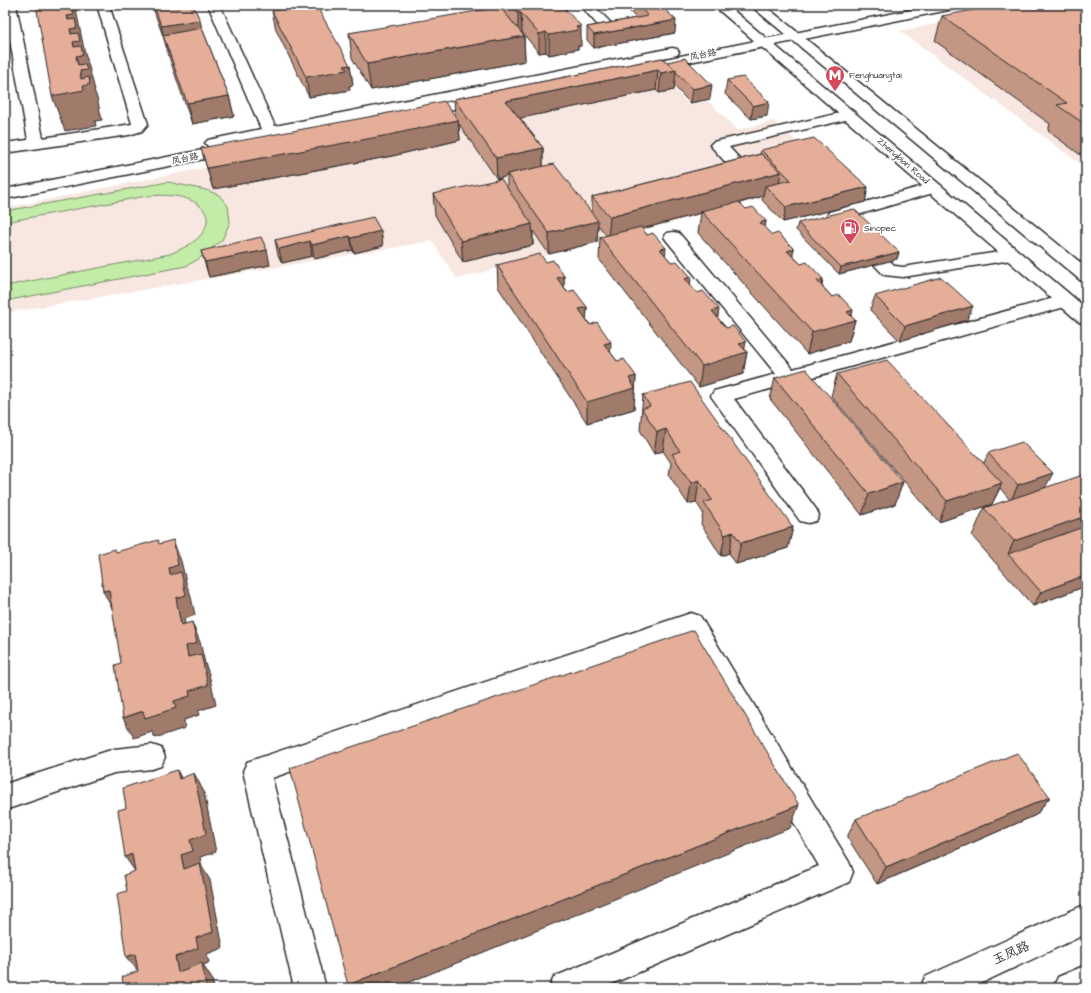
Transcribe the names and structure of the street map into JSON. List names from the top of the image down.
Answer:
{
  "streets": {
    "street": ["凤台路", "Zhengbian Road", "玉凤路"]
  },
  "crossings": [
    ["凤台路", "Zhengbian Road"]
  ],
  "places": {
    "metro station": ["Fenghuangtai"],
    "fuel station": ["Sinopec"]
  }
}
